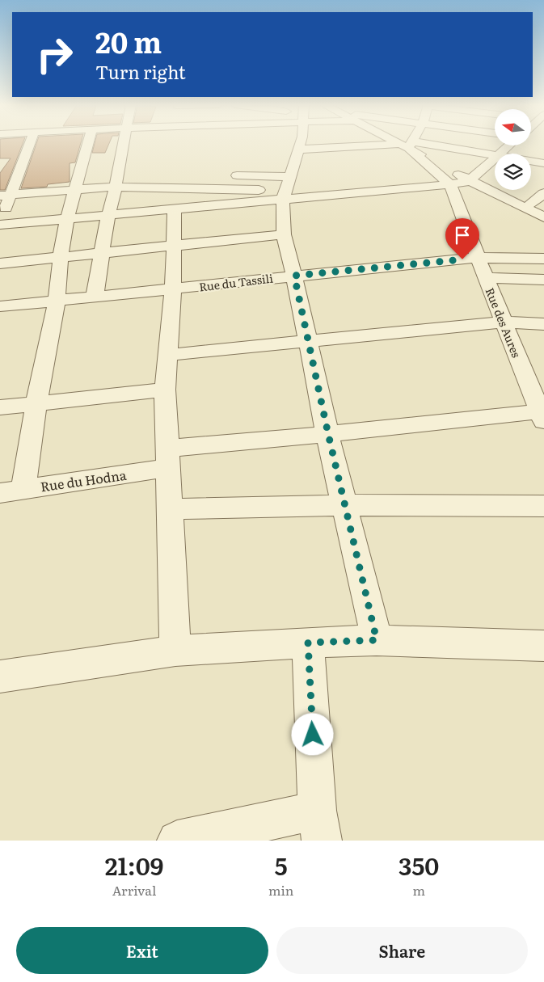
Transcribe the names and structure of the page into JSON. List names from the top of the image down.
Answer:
{
  "streets": {
    "street": ["Rue du Tassili", "Rue des Aures", "Rue du Hodna"]
  },
  "crossings": [
    ["Rue du Tassili", "Rue des Aures"],
    ["Rue des Aures", "Rue du Hodna"]
  ],
  "north": "left",
  "page": {
    "turn": ["20 m", "Turn right"],
    "eta": [
      "21:09",
      "Arrival",
      "5",
      "min",
      "350",
      "m"
    ],
    "buttons": ["Exit", "Share"]
  }
}
